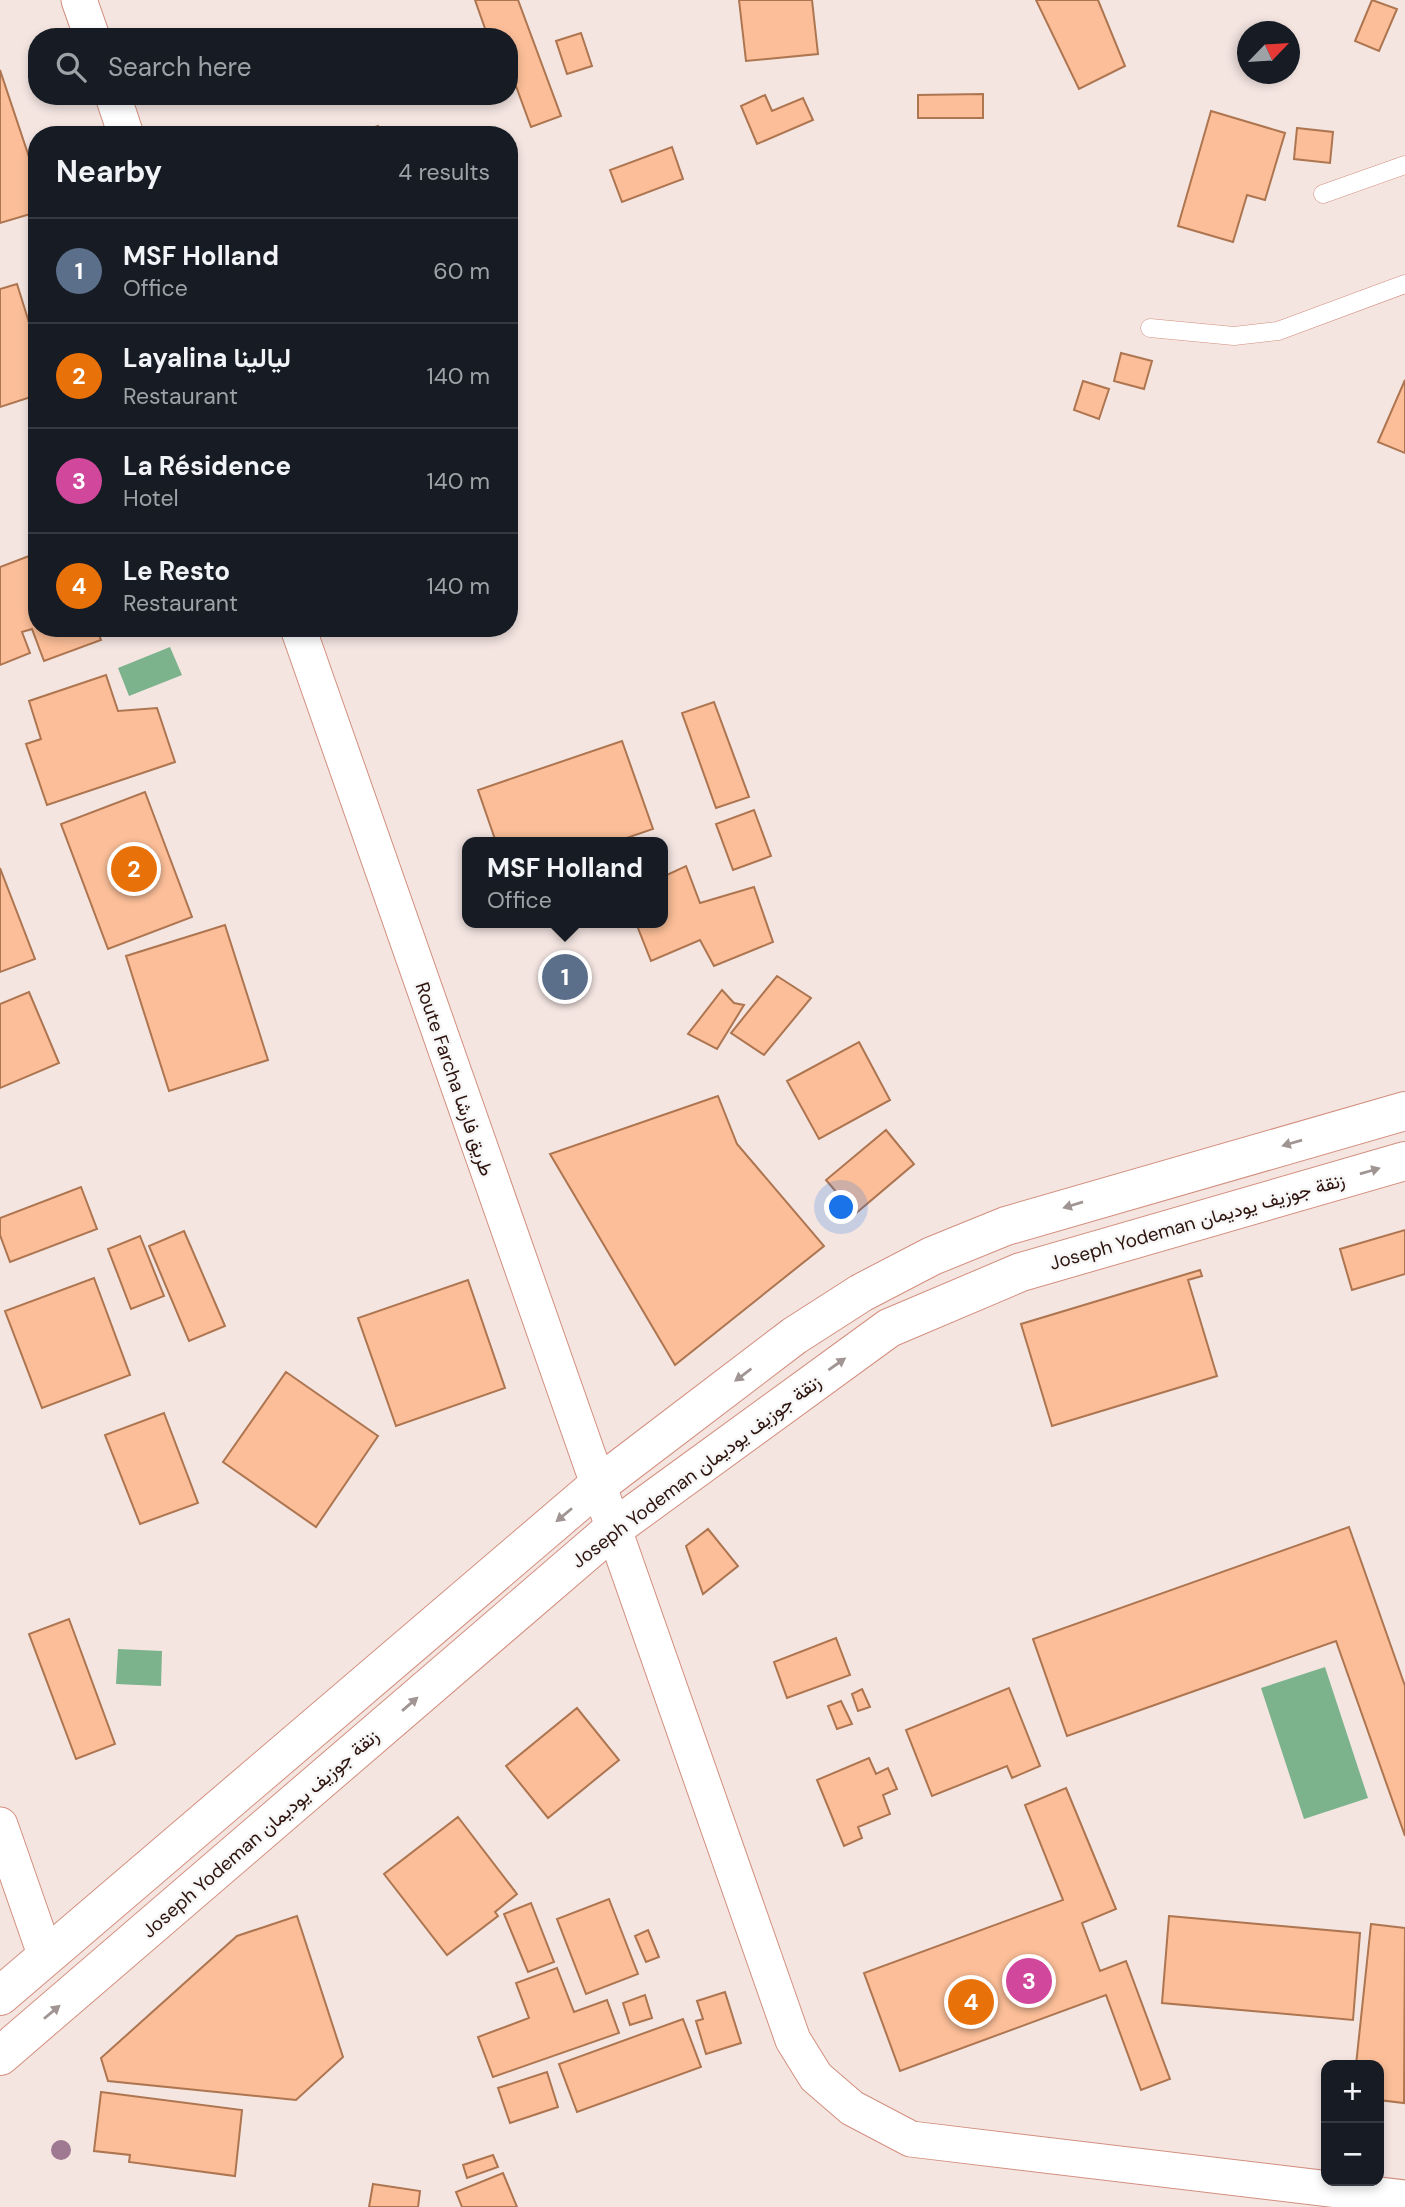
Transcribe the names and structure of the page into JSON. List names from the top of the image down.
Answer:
{
  "streets": {
    "street": ["Route Farcha طريق فارشا", "Joseph Yodeman زنقة جوزيف يوديمان"]
  },
  "crossings": [
    ["Route Farcha طريق فارشا", "Joseph Yodeman زنقة جوزيف يوديمان"]
  ],
  "north": "top right",
  "page": {
    "search": "Search here",
    "heading": ["Nearby", "4 results"],
    "list": [
      {
        "mark": "1",
        "name": "MSF Holland",
        "note": "Office",
        "value": "60 m"
      },
      {
        "mark": "2",
        "name": "Layalina ليالينا",
        "note": "Restaurant",
        "value": "140 m"
      },
      {
        "mark": "3",
        "name": "La Résidence",
        "note": "Hotel",
        "value": "140 m"
      },
      {
        "mark": "4",
        "name": "Le Resto",
        "note": "Restaurant",
        "value": "140 m"
      }
    ],
    "popup": ["MSF Holland", "Office"],
    "pins": [
      "2",
      "1",
      "3",
      "4"
    ],
    "map_buttons": ["+", "−"]
  }
}
